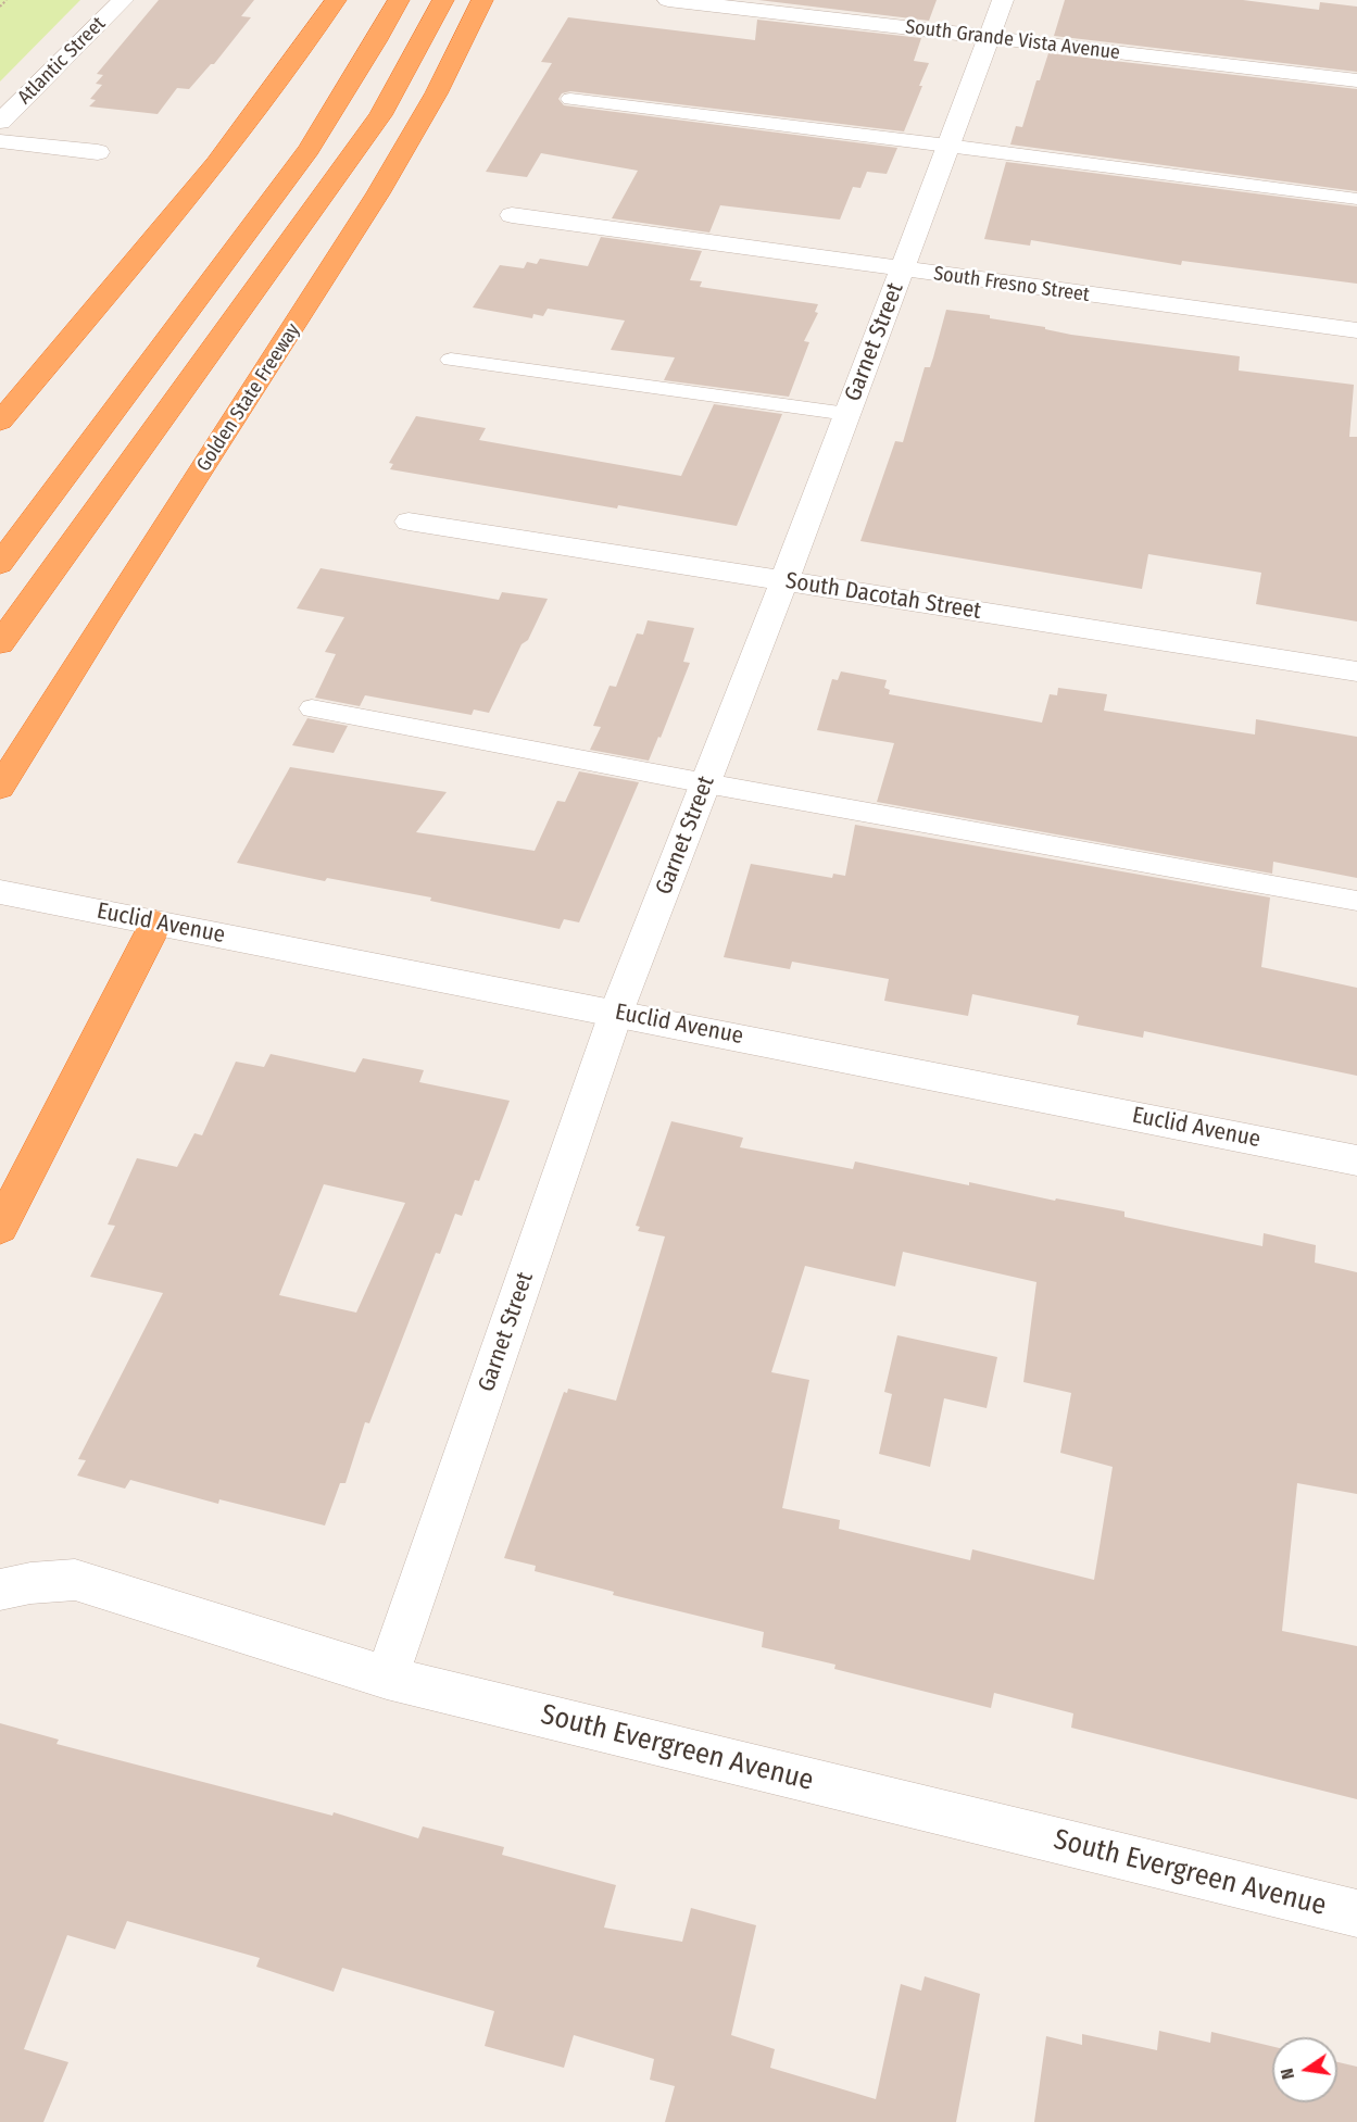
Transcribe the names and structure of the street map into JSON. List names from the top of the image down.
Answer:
{
  "streets": {
    "highway": ["Golden State Freeway"],
    "street": [
      "South Grande Vista Avenue",
      "Atlantic Street",
      "South Fresno Street",
      "Garnet Street",
      "South Dacotah Street",
      "Euclid Avenue",
      "South Evergreen Avenue"
    ]
  },
  "crossings": [
    ["South Grande Vista Avenue", "Garnet Street"],
    ["South Fresno Street", "Garnet Street"],
    ["Garnet Street", "South Dacotah Street"],
    ["Garnet Street", "Euclid Avenue"],
    ["Garnet Street", "South Evergreen Avenue"]
  ],
  "north": "left"
}
